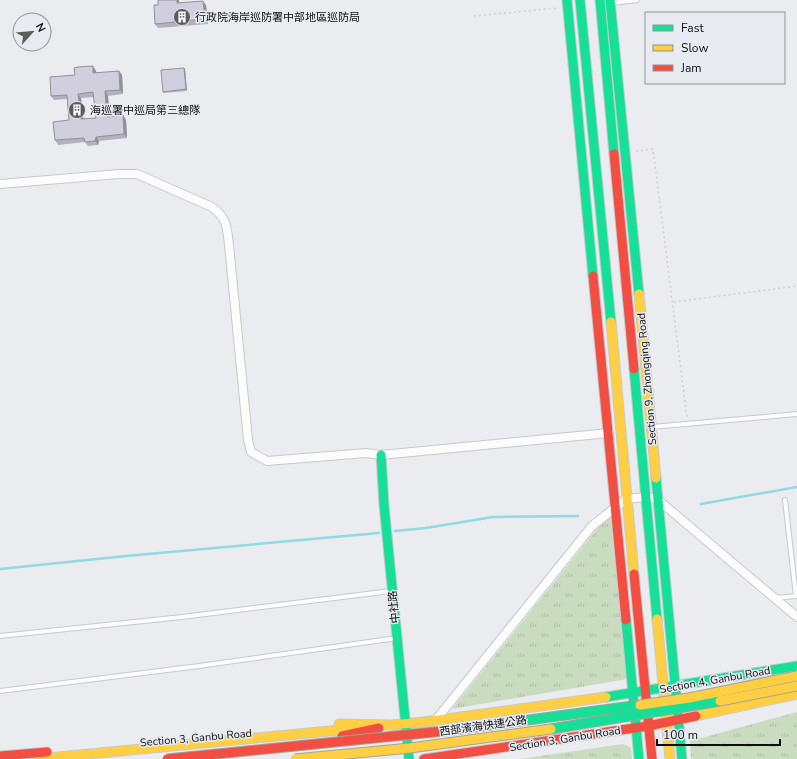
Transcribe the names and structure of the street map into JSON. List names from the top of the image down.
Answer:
{
  "streets": {
    "main road": [
      "Section 9, Zhongqing Road",
      "中社路",
      "Section 4, Ganbu Road",
      "西部濱海快速公路",
      "Section 3, Ganbu Road"
    ]
  },
  "crossings": [
    ["Section 9, Zhongqing Road", "Section 4, Ganbu Road"],
    ["Section 9, Zhongqing Road", "Section 3, Ganbu Road"],
    ["中社路", "Section 3, Ganbu Road"],
    ["Section 4, Ganbu Road", "Section 3, Ganbu Road"]
  ],
  "places": {
    "building": ["行政院海岸巡防署中部地區巡防局", "海巡署中巡局第三總隊"]
  },
  "legend": ["Fast", "Slow", "Jam"],
  "scale_bar": "100 m",
  "north": "top right"
}
